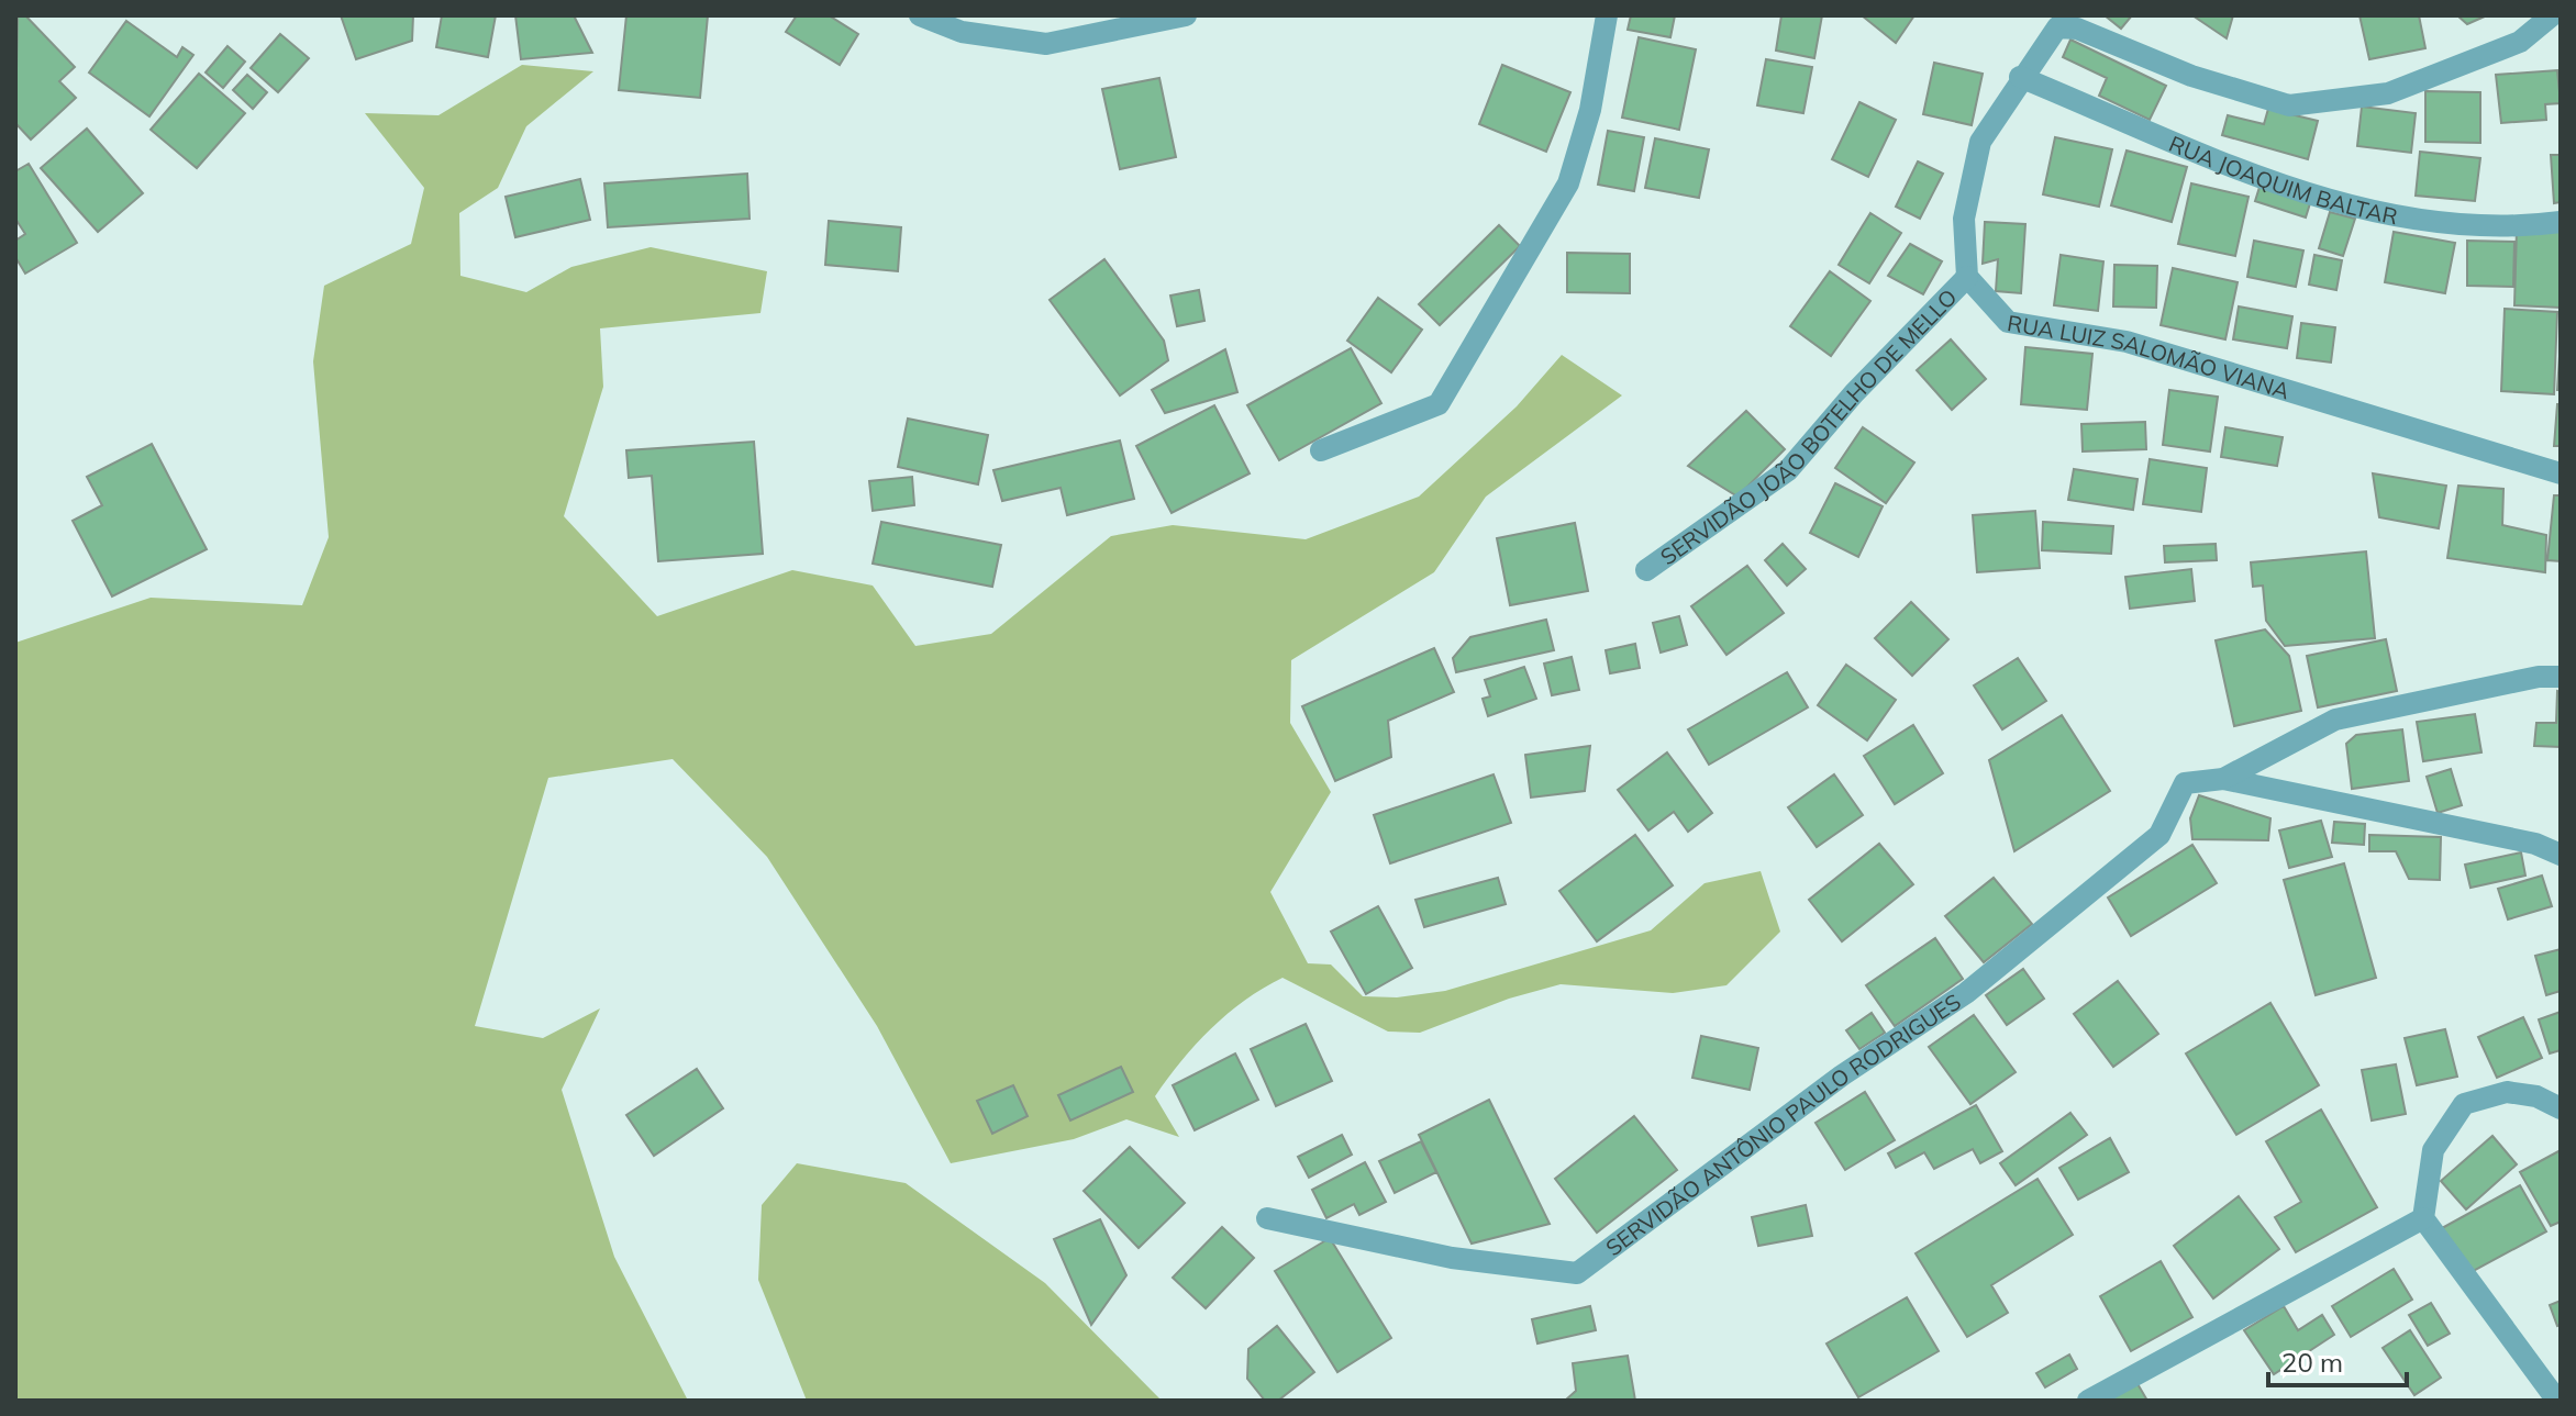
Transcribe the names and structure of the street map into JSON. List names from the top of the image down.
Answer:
{
  "streets": {
    "street": [
      "RUA JOAQUIM BALTAR",
      "RUA LUIZ SALOMÃO VIANA",
      "SERVIDÃO JOÃO BOTELHO DE MELLO",
      "SERVIDÃO ANTÔNIO PAULO RODRIGUES"
    ]
  },
  "crossings": [
    ["RUA LUIZ SALOMÃO VIANA", "SERVIDÃO JOÃO BOTELHO DE MELLO"]
  ],
  "scale_bar": "20 m"
}
